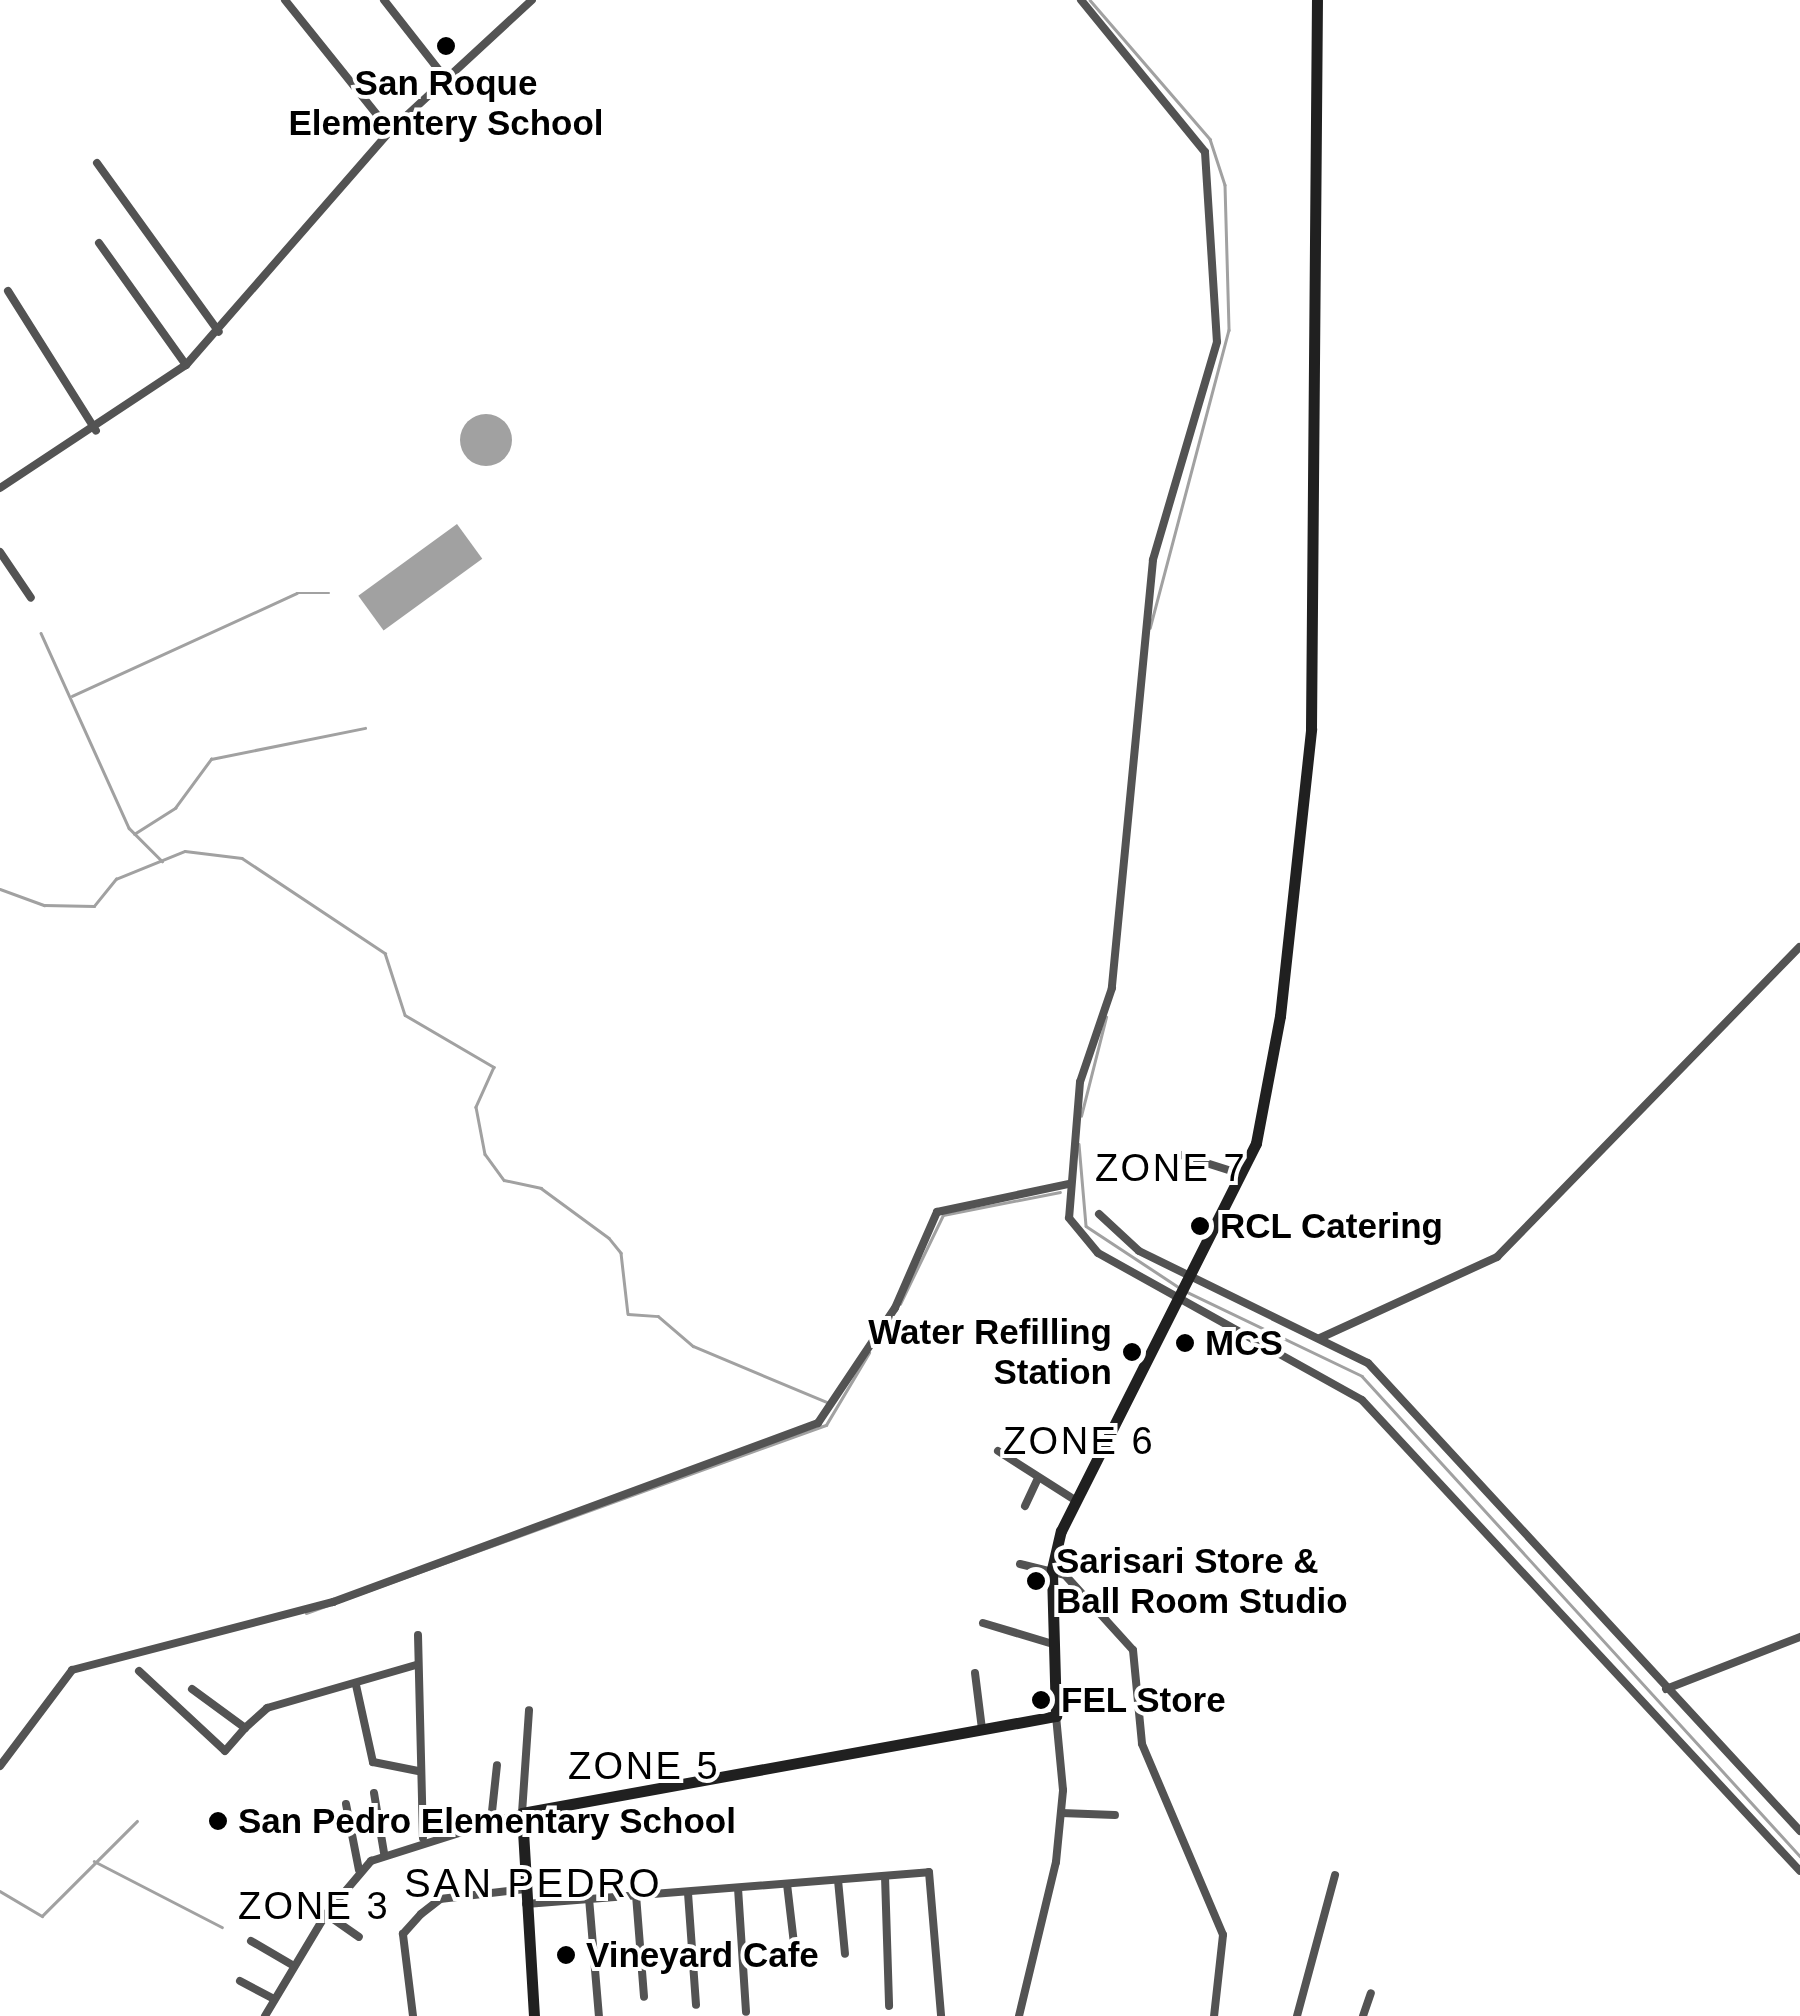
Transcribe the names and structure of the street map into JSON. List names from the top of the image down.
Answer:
{
  "districts": [
    "ZONE 7",
    "ZONE 6",
    "ZONE 5",
    "SAN PEDRO",
    "ZONE 3"
  ],
  "places": [
    "San Roque Elementery School",
    "RCL Catering",
    "MCS",
    "Water Refilling Station",
    "Sarisari Store & Ball Room Studio",
    "FEL Store",
    "San Pedro Elementary School",
    "Vineyard Cafe"
  ]
}
